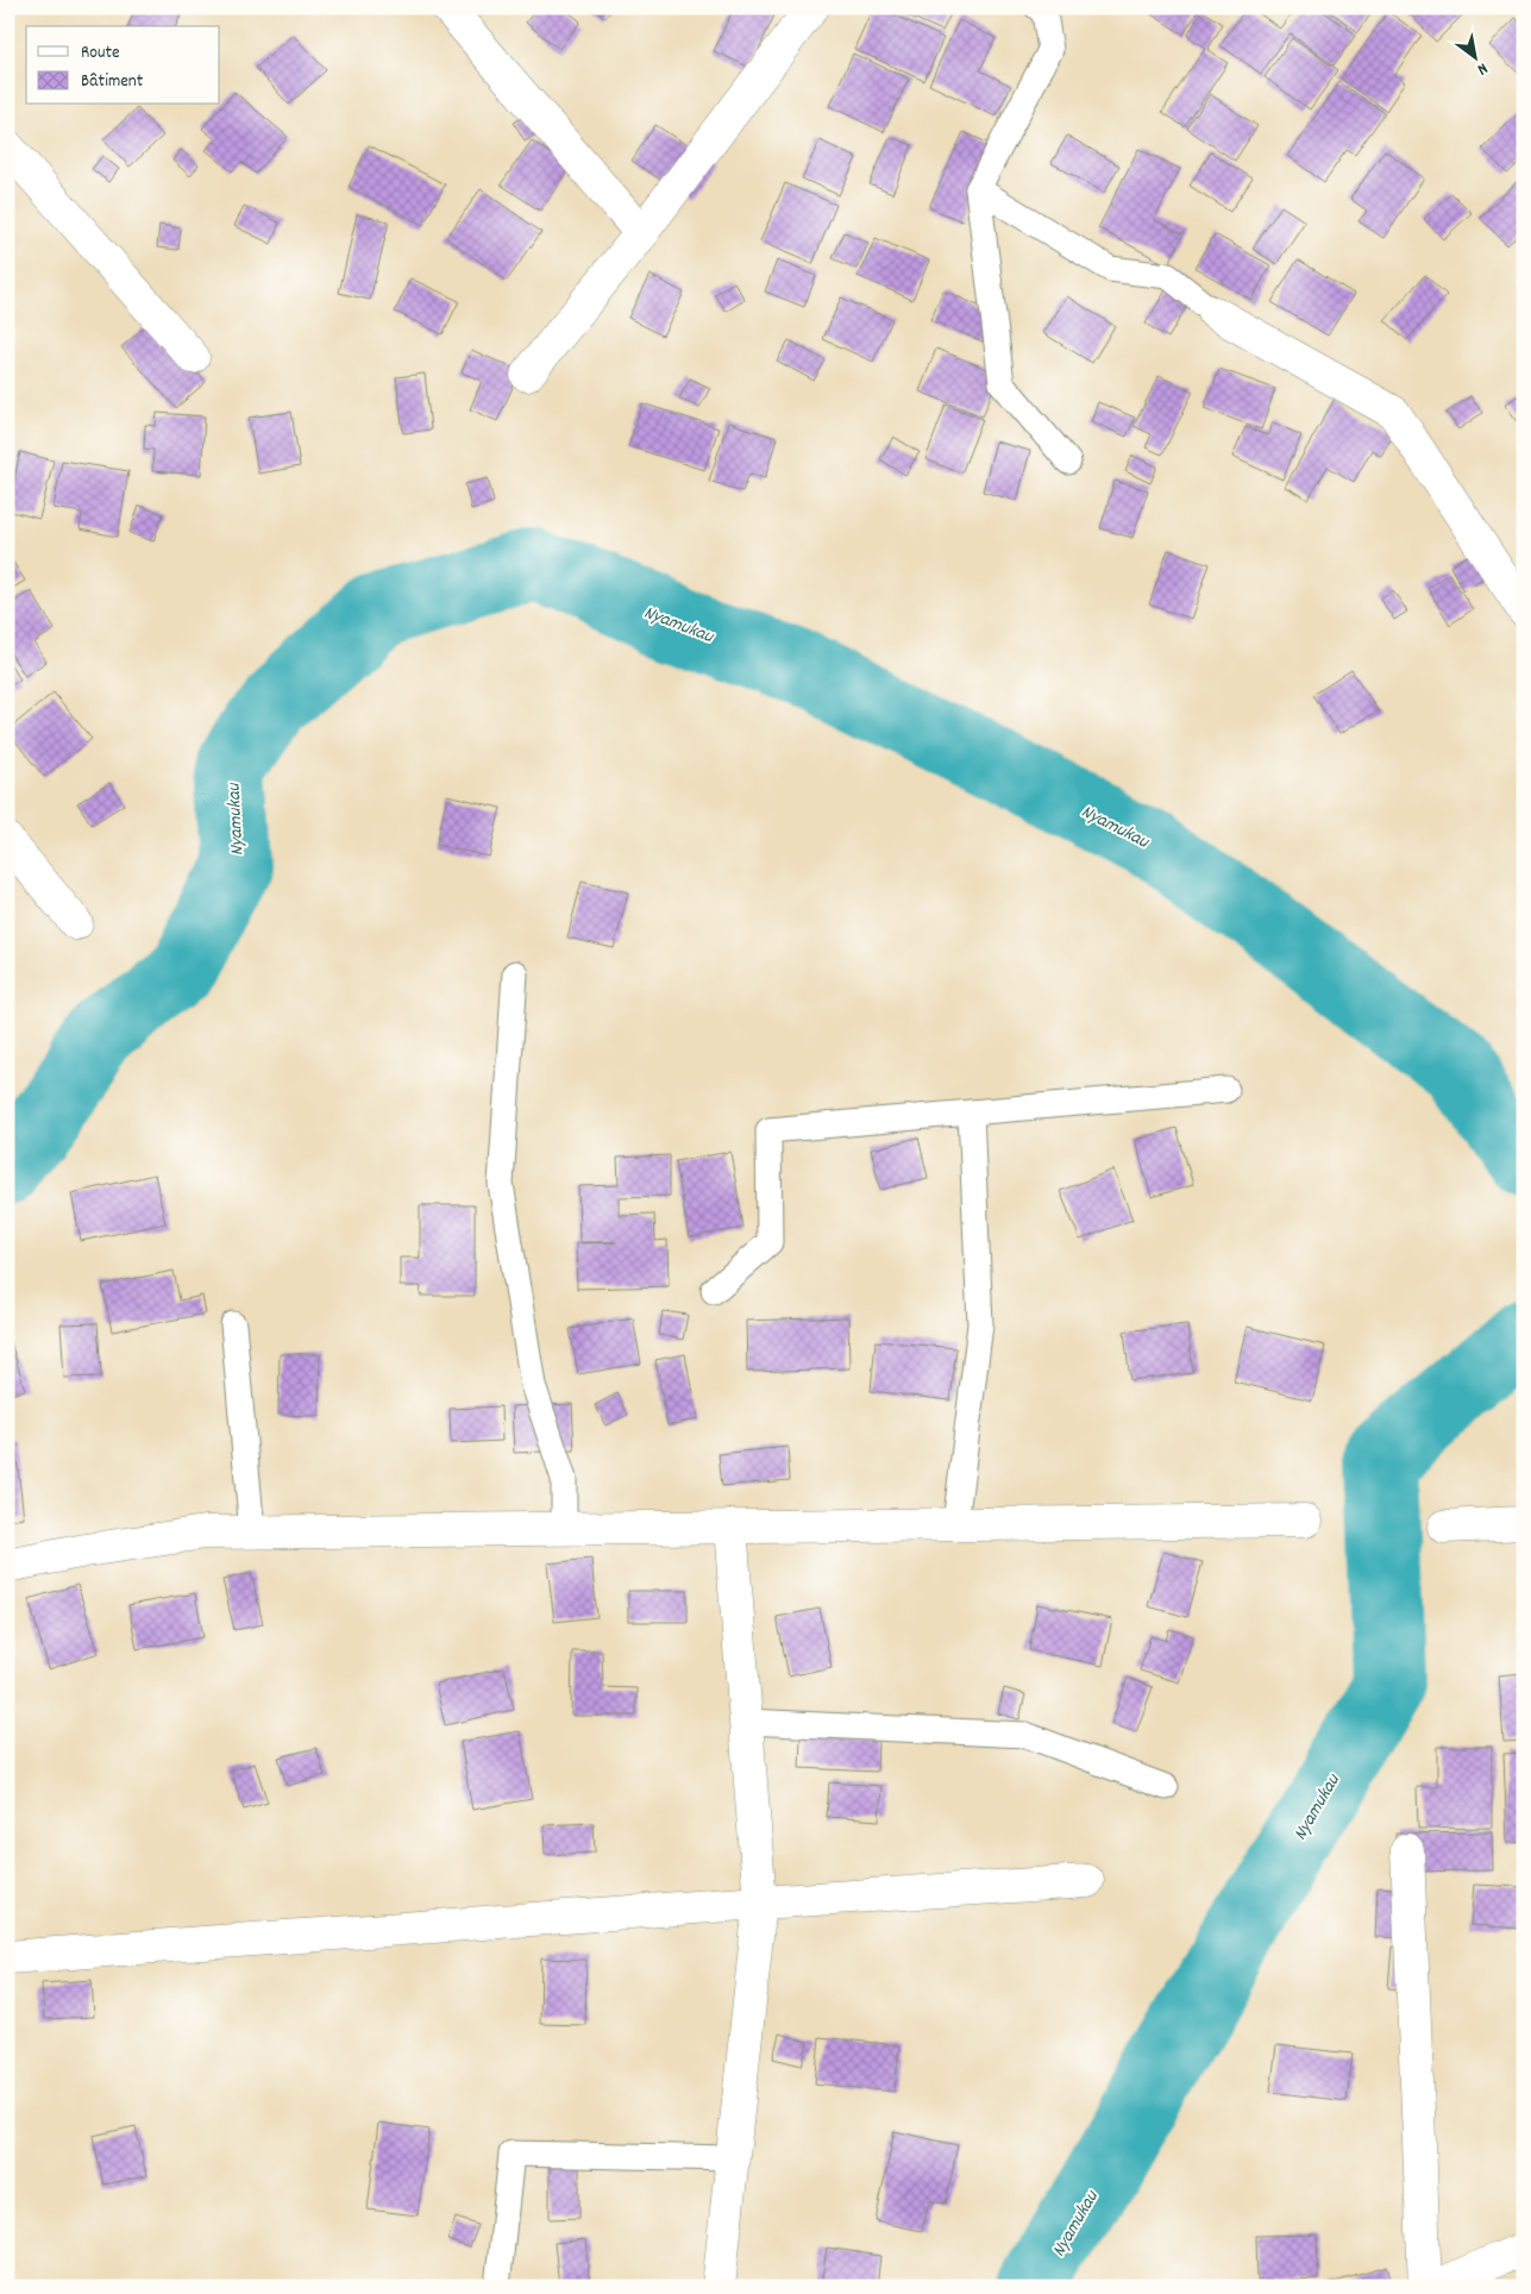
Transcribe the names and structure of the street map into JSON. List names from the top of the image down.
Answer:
{
  "water": ["Nyamukau"],
  "legend": ["Route", "Bâtiment"],
  "north": "bottom right"
}
